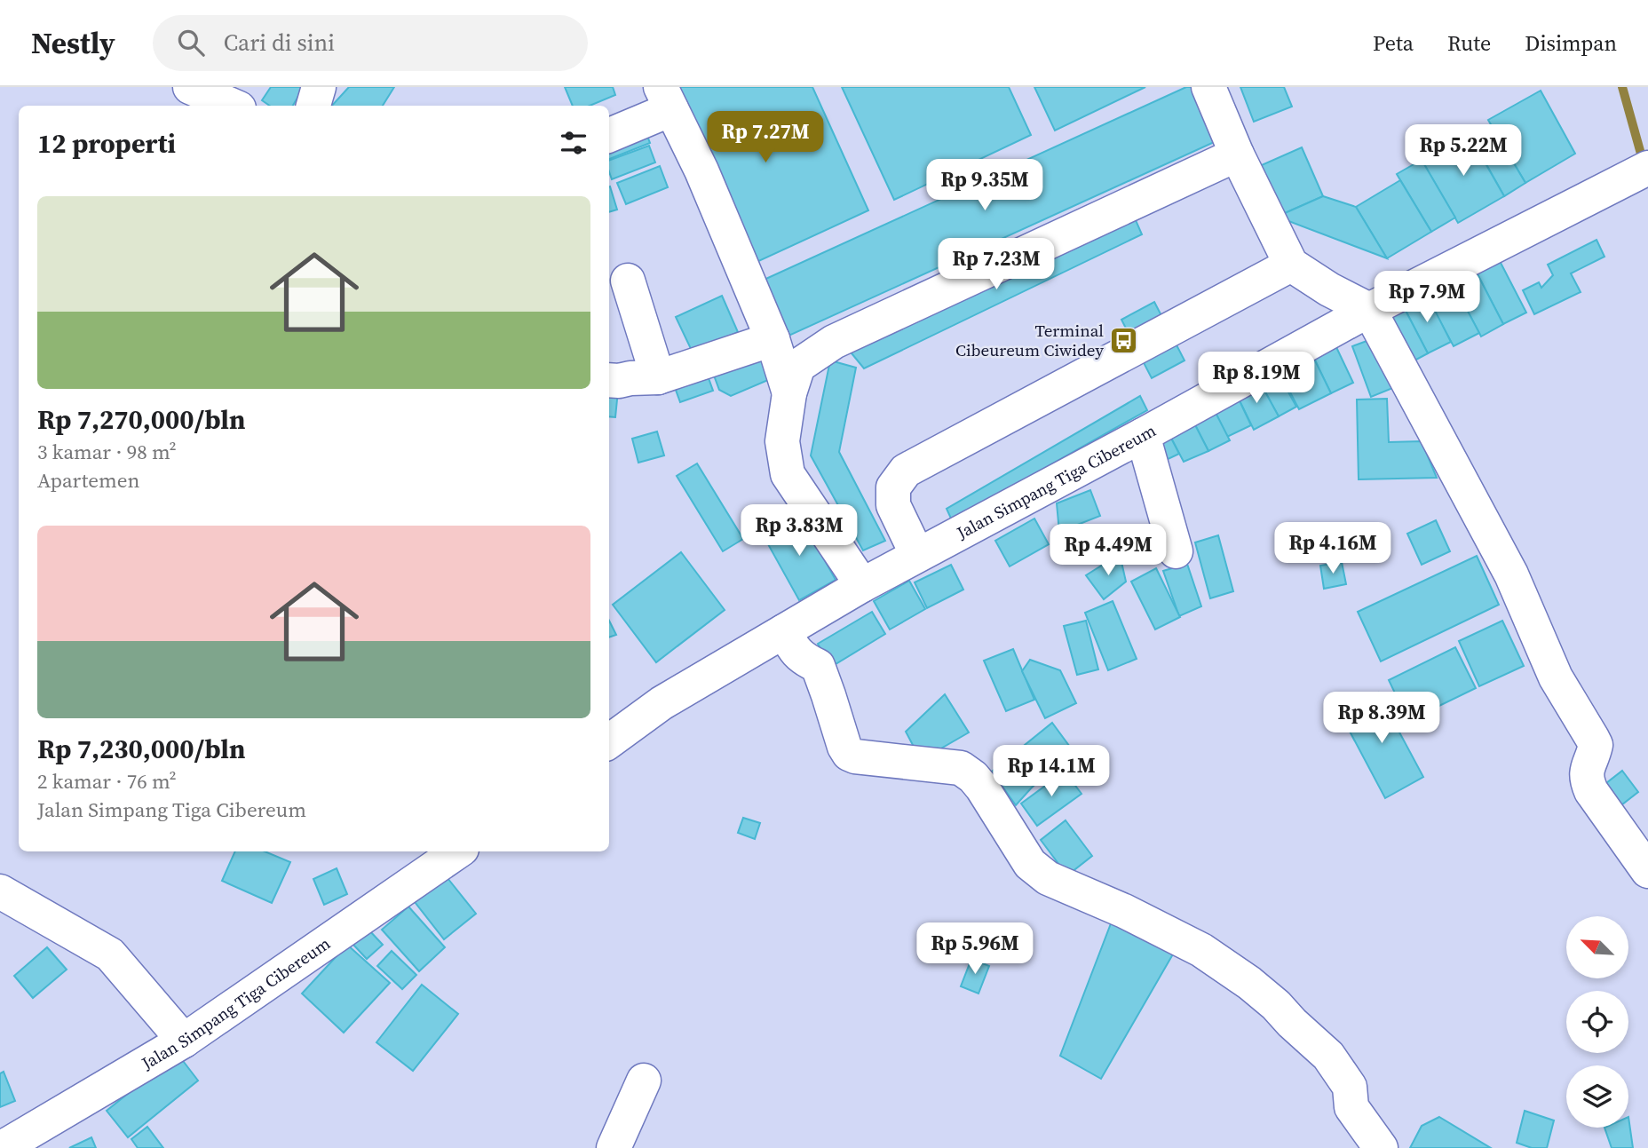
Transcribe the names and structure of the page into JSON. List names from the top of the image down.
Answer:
{
  "streets": {
    "street": ["Jalan Simpang Tiga Cibereum"]
  },
  "places": {
    "bus stop": ["Terminal Cibeureum Ciwidey"]
  },
  "north": "top left",
  "page": {
    "header": "Nestly",
    "search": "Cari di sini",
    "nav": ["Peta", "Rute", "Disimpan"],
    "heading": "12 properti",
    "price": [
      "Rp 7.27M",
      "Rp 5.22M",
      "Rp 9.35M",
      "Rp 7.23M",
      "Rp 7.9M",
      "Rp 8.19M",
      "Rp 3.83M",
      "Rp 4.16M",
      "Rp 4.49M",
      "Rp 8.39M",
      "Rp 14.1M",
      "Rp 5.96M"
    ],
    "list": [
      {
        "name": "Rp 7,270,000/bln",
        "note": "3 kamar · 98 m² · Apartemen"
      },
      {
        "name": "Rp 7,230,000/bln",
        "note": "2 kamar · 76 m² · Jalan Simpang Tiga Cibereum"
      }
    ]
  }
}
